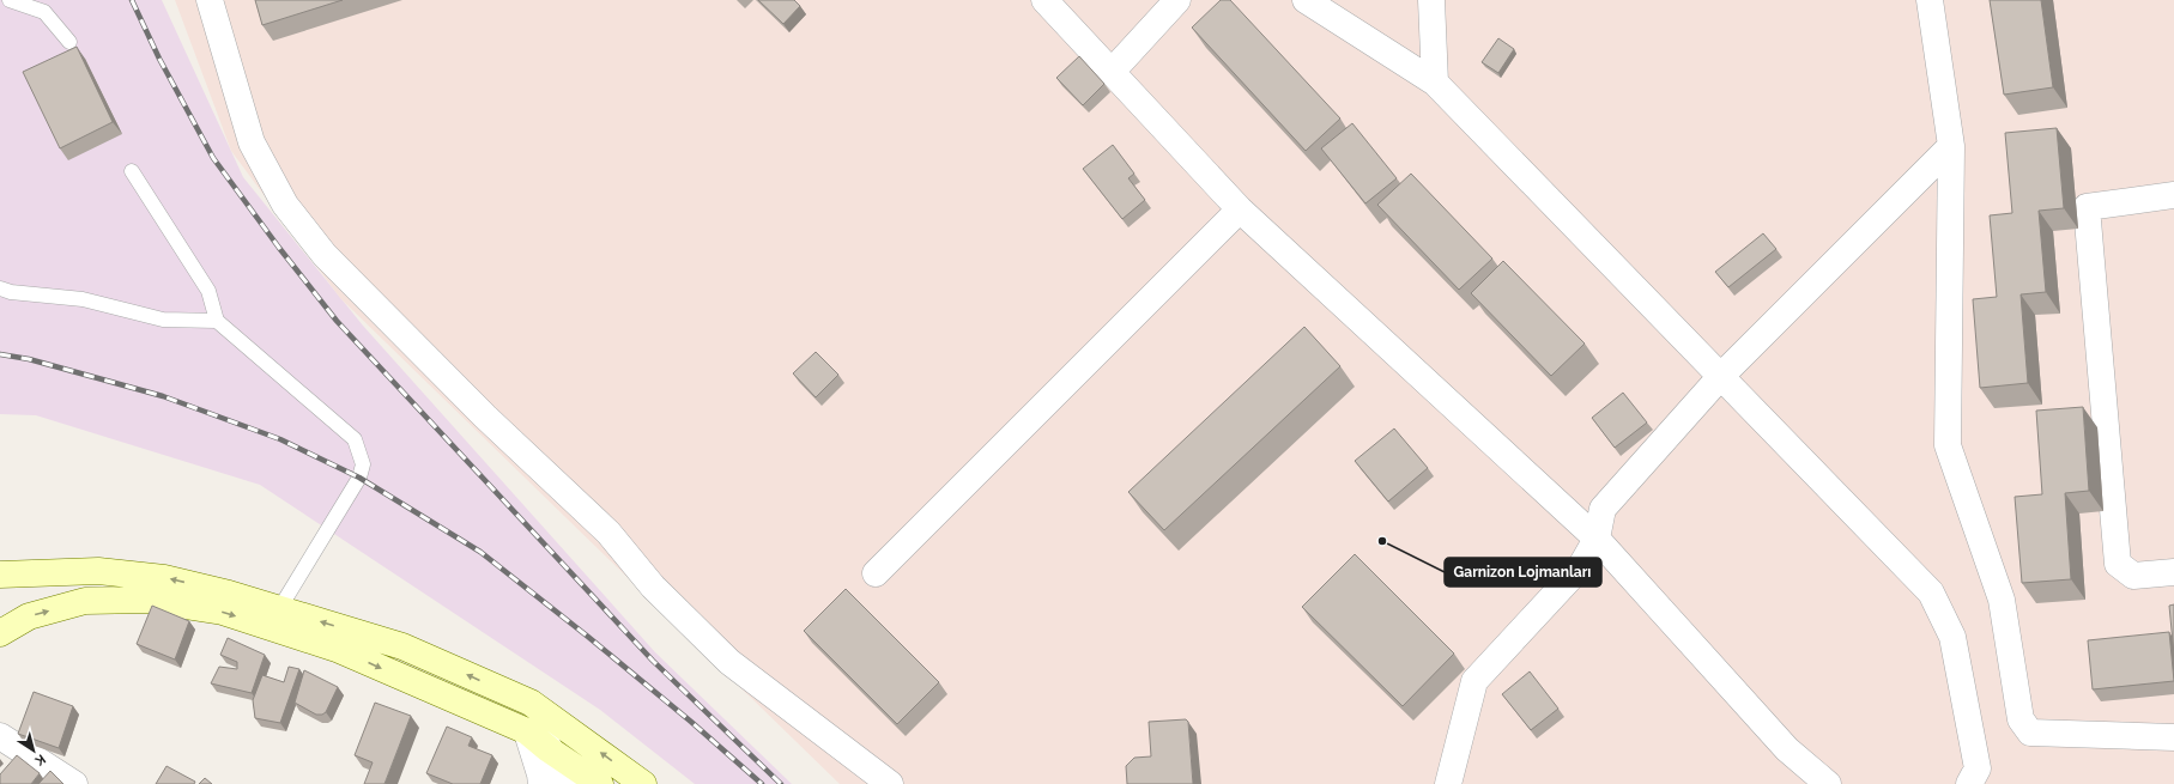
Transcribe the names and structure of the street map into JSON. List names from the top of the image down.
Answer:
{
  "places": ["Garnizon Lojmanları"],
  "north": "bottom right"
}
